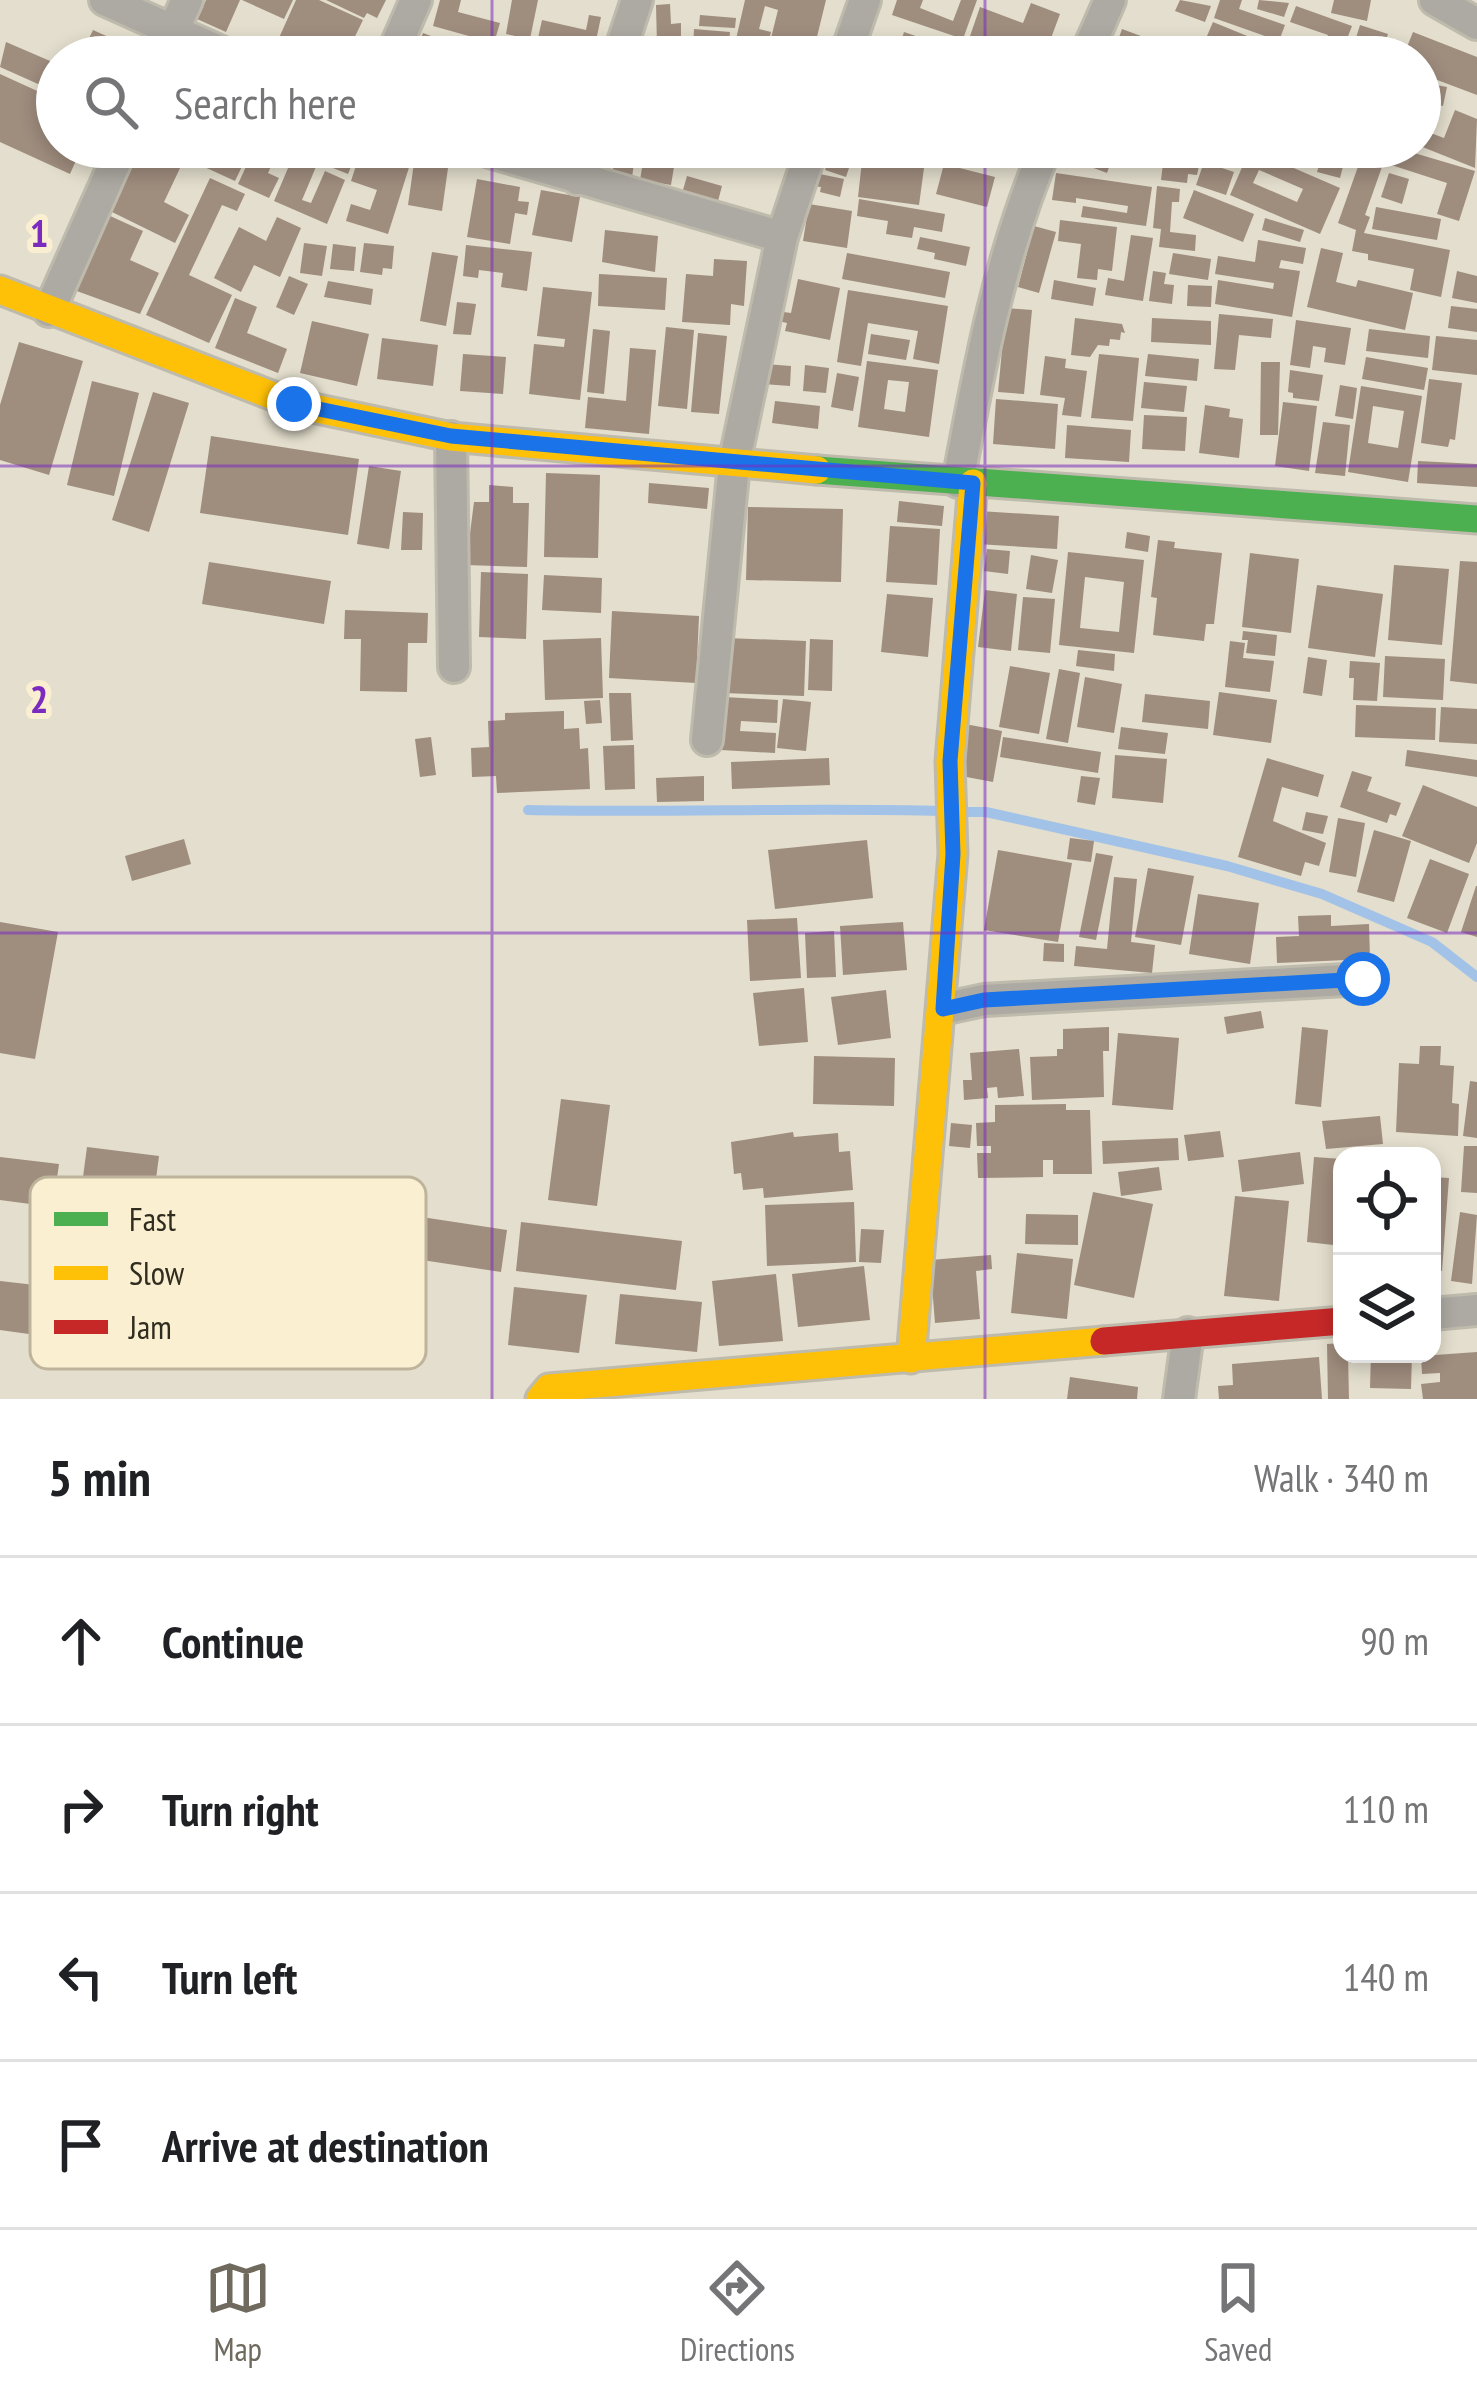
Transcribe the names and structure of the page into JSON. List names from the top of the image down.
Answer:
{
  "legend": ["Fast", "Slow", "Jam"],
  "page": {
    "search": "Search here",
    "heading": ["5 min", "Walk · 340 m"],
    "list": [
      ["Continue", "90 m"],
      ["Turn right", "110 m"],
      ["Turn left", "140 m"],
      "Arrive at destination"
    ],
    "nav": ["Map", "Directions", "Saved"]
  },
  "grid": {
    "rows": ["1", "2"]
  }
}
